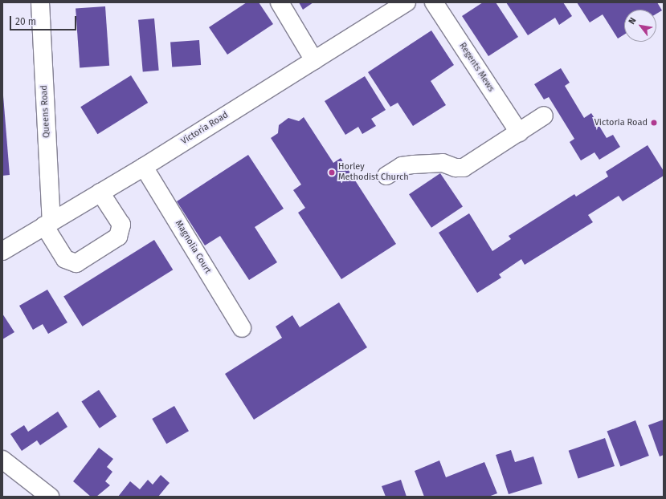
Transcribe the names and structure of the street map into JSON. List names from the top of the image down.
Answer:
{
  "streets": {
    "street": [
      "Regents Mews",
      "Queens Road",
      "Victoria Road",
      "Magnolia Court"
    ]
  },
  "crossings": [
    ["Queens Road", "Victoria Road"],
    ["Victoria Road", "Magnolia Court"]
  ],
  "places": ["Victoria Road", "Horley Methodist Church"],
  "scale_bar": "20 m",
  "north": "top left"
}
